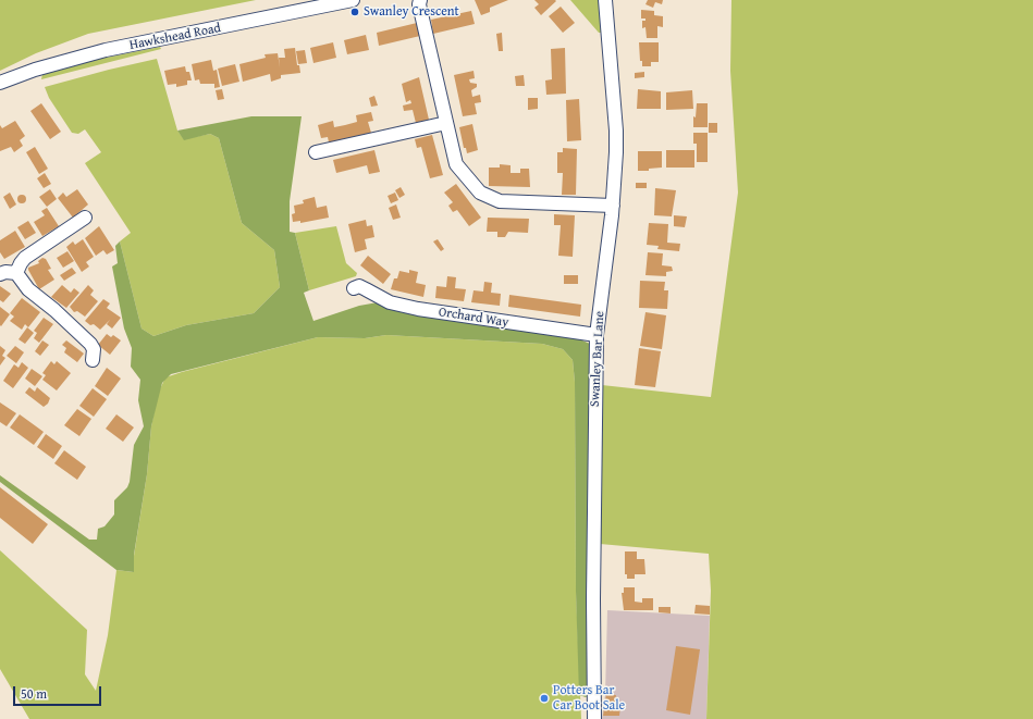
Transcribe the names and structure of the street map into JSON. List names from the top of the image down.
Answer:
{
  "streets": {
    "street": ["Hawkshead Road", "Orchard Way", "Swanley Bar Lane"]
  },
  "crossings": [
    ["Orchard Way", "Swanley Bar Lane"]
  ],
  "places": ["Swanley Crescent", "Potters Bar Car Boot Sale"],
  "scale_bar": "50 m"
}
